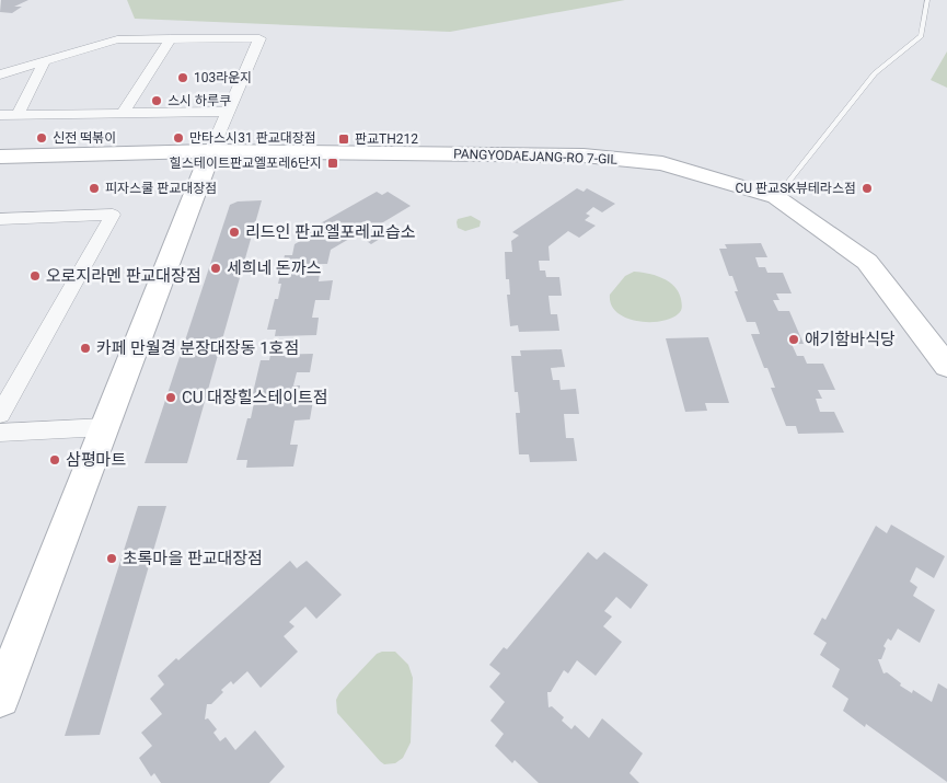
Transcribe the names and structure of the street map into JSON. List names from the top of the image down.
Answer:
{
  "streets": {
    "street": ["PANGYODAEJANG-RO 7-GIL"]
  },
  "places": {
    "other": [
      "103라운지",
      "스시 하루쿠",
      "신전 떡볶이",
      "만타스시31 판교대장점",
      "피자스쿨 판교대장점",
      "CU 판교SK뷰테라스점",
      "리드인 판교엘포레교습소",
      "세희네 돈까스",
      "오로지라멘 판교대장점",
      "애기함바식당",
      "카페 만월경 분장대장동 1호점",
      "CU 대장힐스테이트점",
      "삼평마트",
      "초록마을 판교대장점"
    ],
    "transit": ["판교TH212", "힐스테이트판교엘포레6단지"]
  }
}
